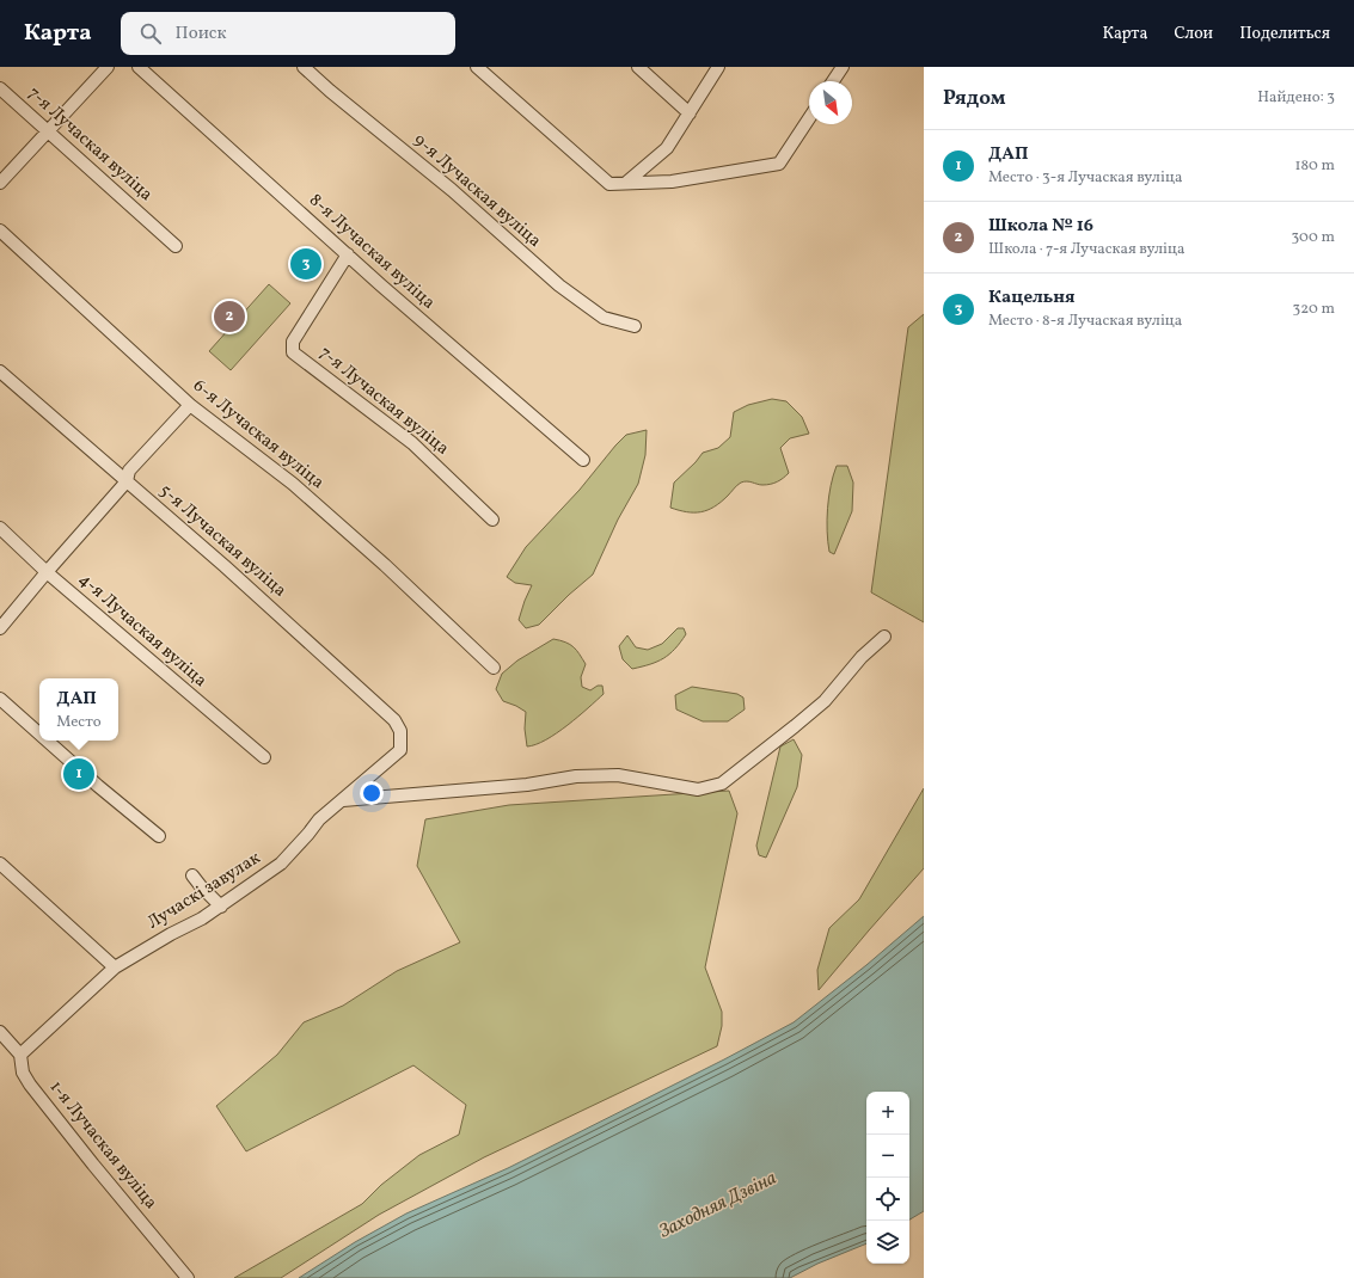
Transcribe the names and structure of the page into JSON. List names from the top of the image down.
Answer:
{
  "streets": {
    "street": [
      "7-я Лучаская вуліца",
      "9-я Лучаская вуліца",
      "8-я Лучаская вуліца",
      "6-я Лучаская вуліца",
      "5-я Лучаская вуліца",
      "4-я Лучаская вуліца",
      "Лучаскі завулак",
      "1-я Лучаская вуліца"
    ]
  },
  "crossings": [
    ["7-я Лучаская вуліца", "8-я Лучаская вуліца"],
    ["5-я Лучаская вуліца", "Лучаскі завулак"],
    ["Лучаскі завулак", "1-я Лучаская вуліца"]
  ],
  "water": ["Заходняя Дзвіна"],
  "north": "bottom right",
  "page": {
    "header": "Карта",
    "search": "Поиск",
    "nav": ["Карта", "Слои", "Поделиться"],
    "heading": ["Рядом", "Найдено: 3"],
    "list": [
      {
        "mark": "1",
        "name": "ДАП",
        "note": "Место · 3-я Лучаская вуліца",
        "value": "180 m"
      },
      {
        "mark": "2",
        "name": "Школа № 16",
        "note": "Школа · 7-я Лучаская вуліца",
        "value": "300 m"
      },
      {
        "mark": "3",
        "name": "Кацельня",
        "note": "Место · 8-я Лучаская вуліца",
        "value": "320 m"
      }
    ],
    "pins": ["3", "2", "1"],
    "popup": ["ДАП", "Место"],
    "map_buttons": ["+", "−"]
  }
}
